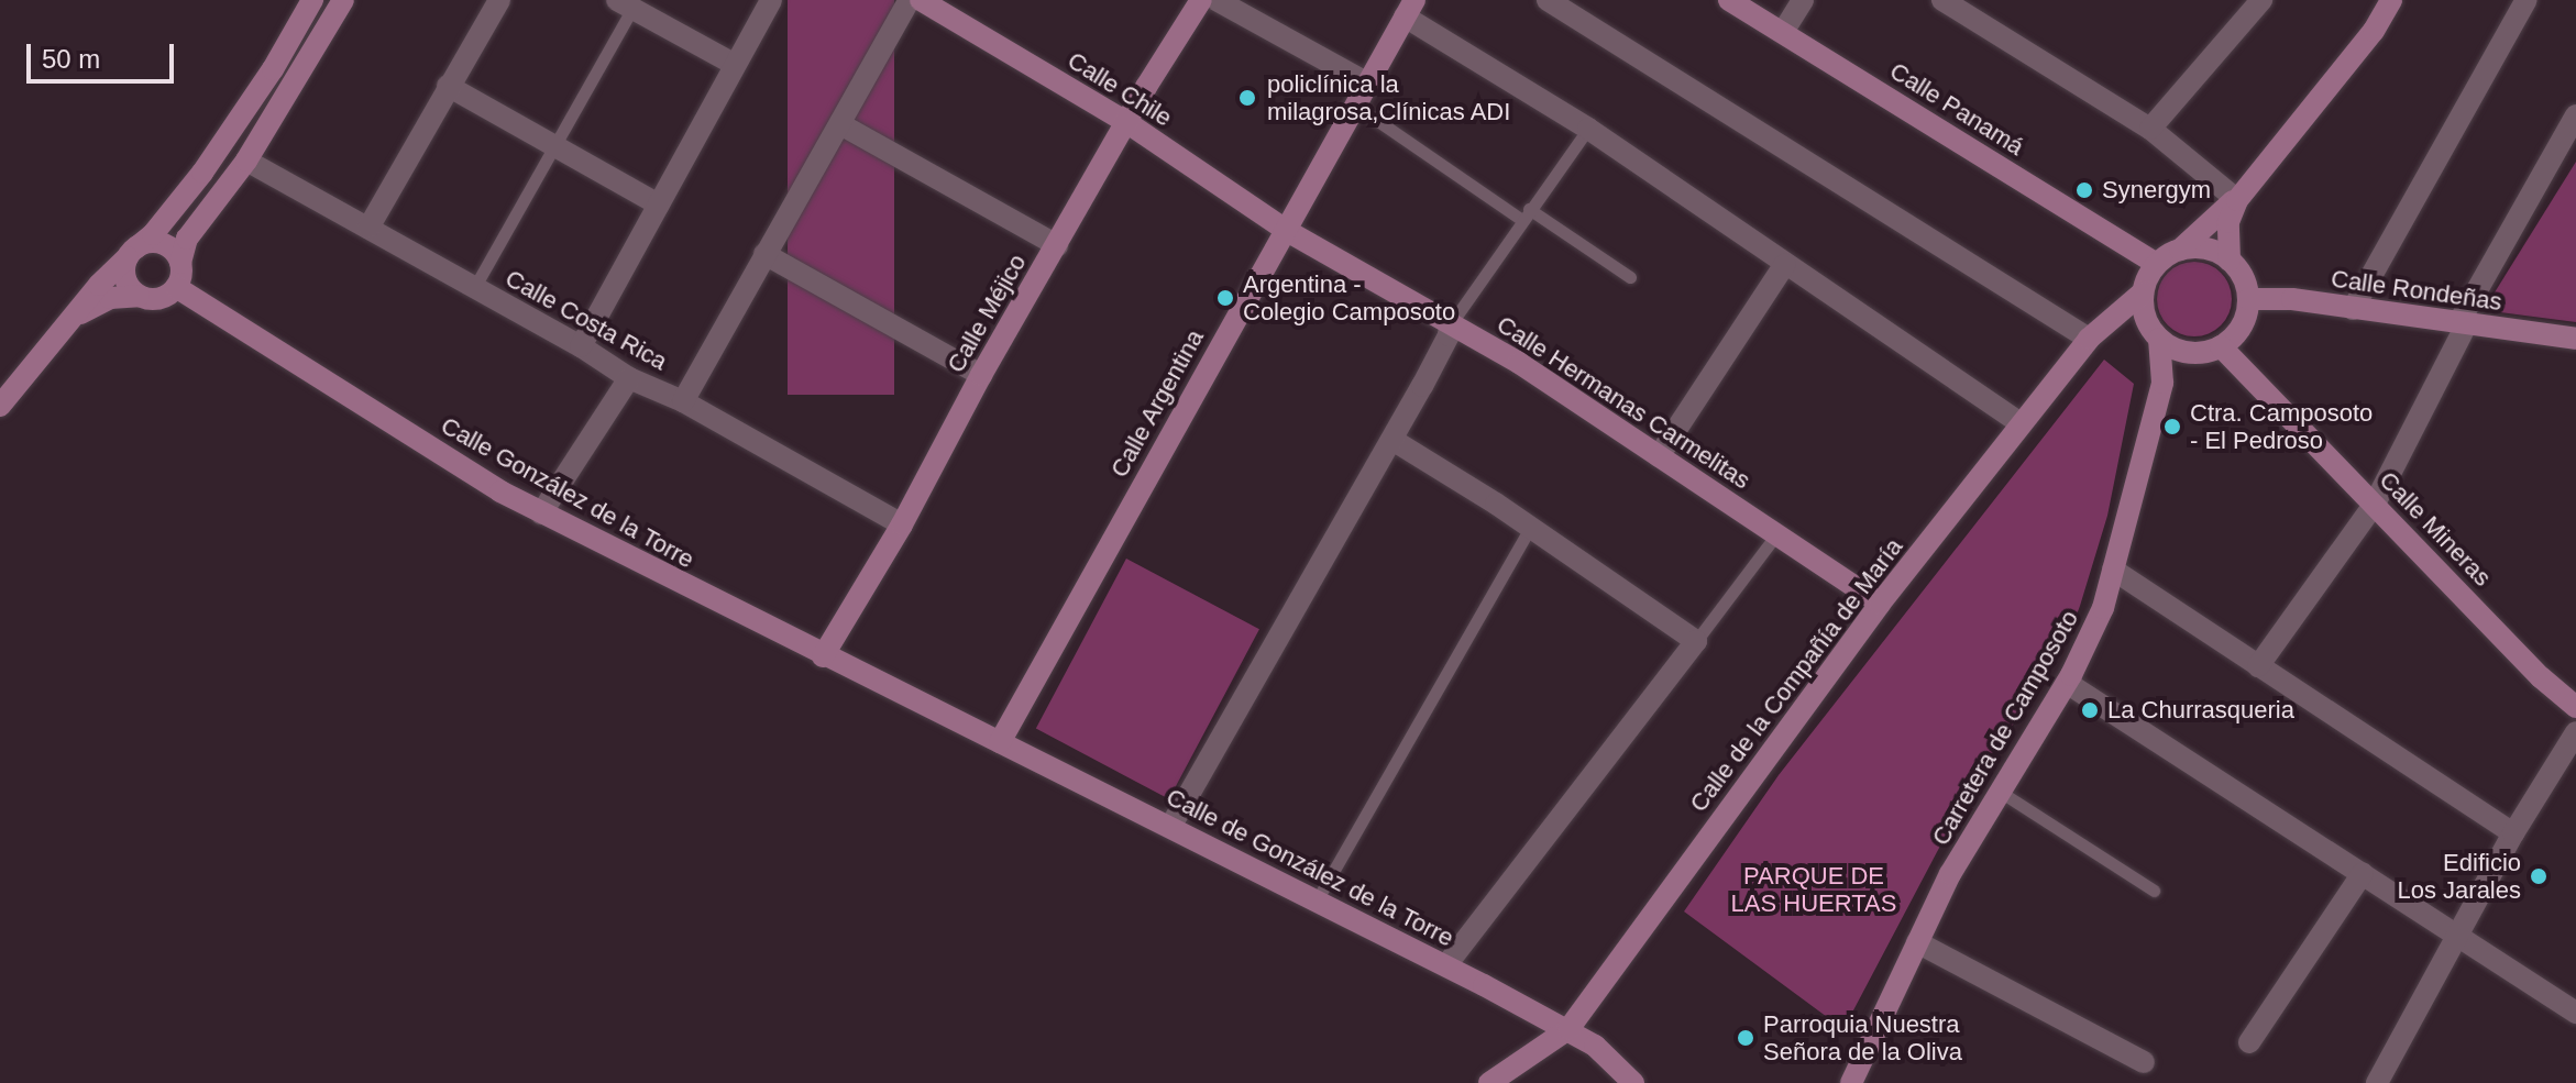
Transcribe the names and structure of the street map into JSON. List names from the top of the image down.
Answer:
{
  "streets": {
    "street": [
      "Calle Chile",
      "Calle Panamá",
      "Calle Rondeñas",
      "Calle Méjico",
      "Calle Costa Rica",
      "Calle Hermanas Carmelitas",
      "Calle Argentina",
      "Calle González de la Torre",
      "Calle Mineras",
      "Calle de la Compañía de María",
      "Carretera de Camposoto",
      "Calle de González de la Torre"
    ]
  },
  "crossings": [
    ["Calle Chile", "Calle Méjico"],
    ["Calle Chile", "Calle Hermanas Carmelitas"],
    ["Calle Chile", "Calle Argentina"],
    ["Calle Panamá", "Calle Rondeñas"],
    ["Calle Panamá", "Calle Mineras"],
    ["Calle Panamá", "Calle de la Compañía de María"],
    ["Calle Panamá", "Carretera de Camposoto"],
    ["Calle Rondeñas", "Calle Mineras"],
    ["Calle Rondeñas", "Calle de la Compañía de María"],
    ["Calle Rondeñas", "Carretera de Camposoto"],
    ["Calle Méjico", "Calle Costa Rica"],
    ["Calle Méjico", "Calle González de la Torre"],
    ["Calle Hermanas Carmelitas", "Calle Argentina"],
    ["Calle Hermanas Carmelitas", "Calle de la Compañía de María"],
    ["Calle Argentina", "Calle de González de la Torre"],
    ["Calle González de la Torre", "Calle de González de la Torre"],
    ["Calle Mineras", "Calle de la Compañía de María"],
    ["Calle Mineras", "Carretera de Camposoto"],
    ["Calle de la Compañía de María", "Carretera de Camposoto"],
    ["Calle de la Compañía de María", "Calle de González de la Torre"]
  ],
  "parks": ["PARQUE DE LAS HUERTAS"],
  "places": [
    "policlínica la milagrosa,Clínicas ADI",
    "Synergym",
    "Argentina - Colegio Camposoto",
    "Ctra. Camposoto - El Pedroso",
    "La Churrasqueria",
    "Edificio Los Jarales",
    "Parroquia Nuestra Señora de la Oliva"
  ],
  "scale_bar": "50 m"
}
